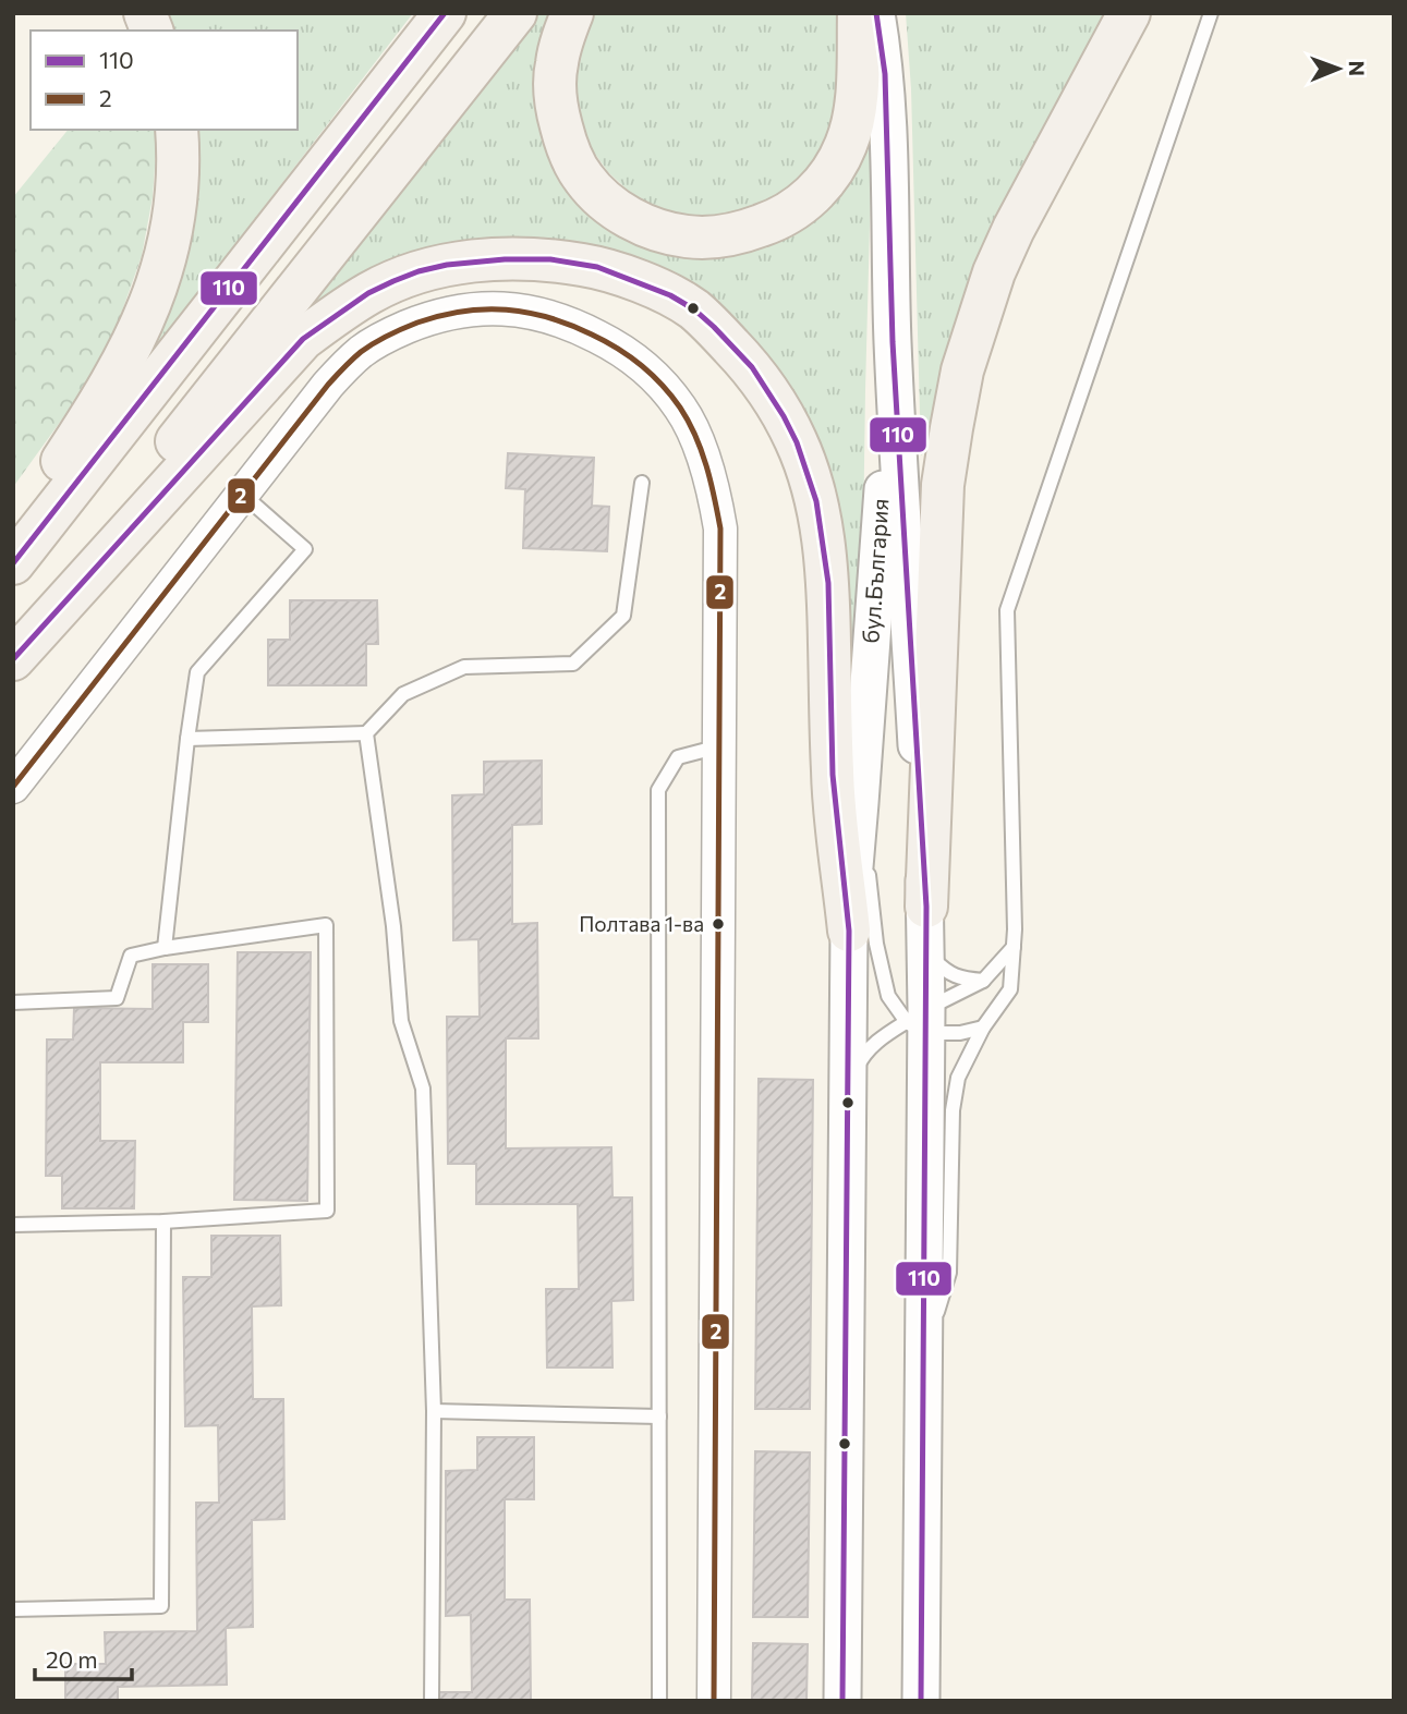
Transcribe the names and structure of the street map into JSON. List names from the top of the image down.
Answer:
{
  "streets": {
    "main road": ["бул.България"]
  },
  "places": ["Полтава 1-ва"],
  "lines": ["transit line 110", "transit line 2"],
  "legend": ["110", "2"],
  "scale_bar": "20 m",
  "north": "right"
}
